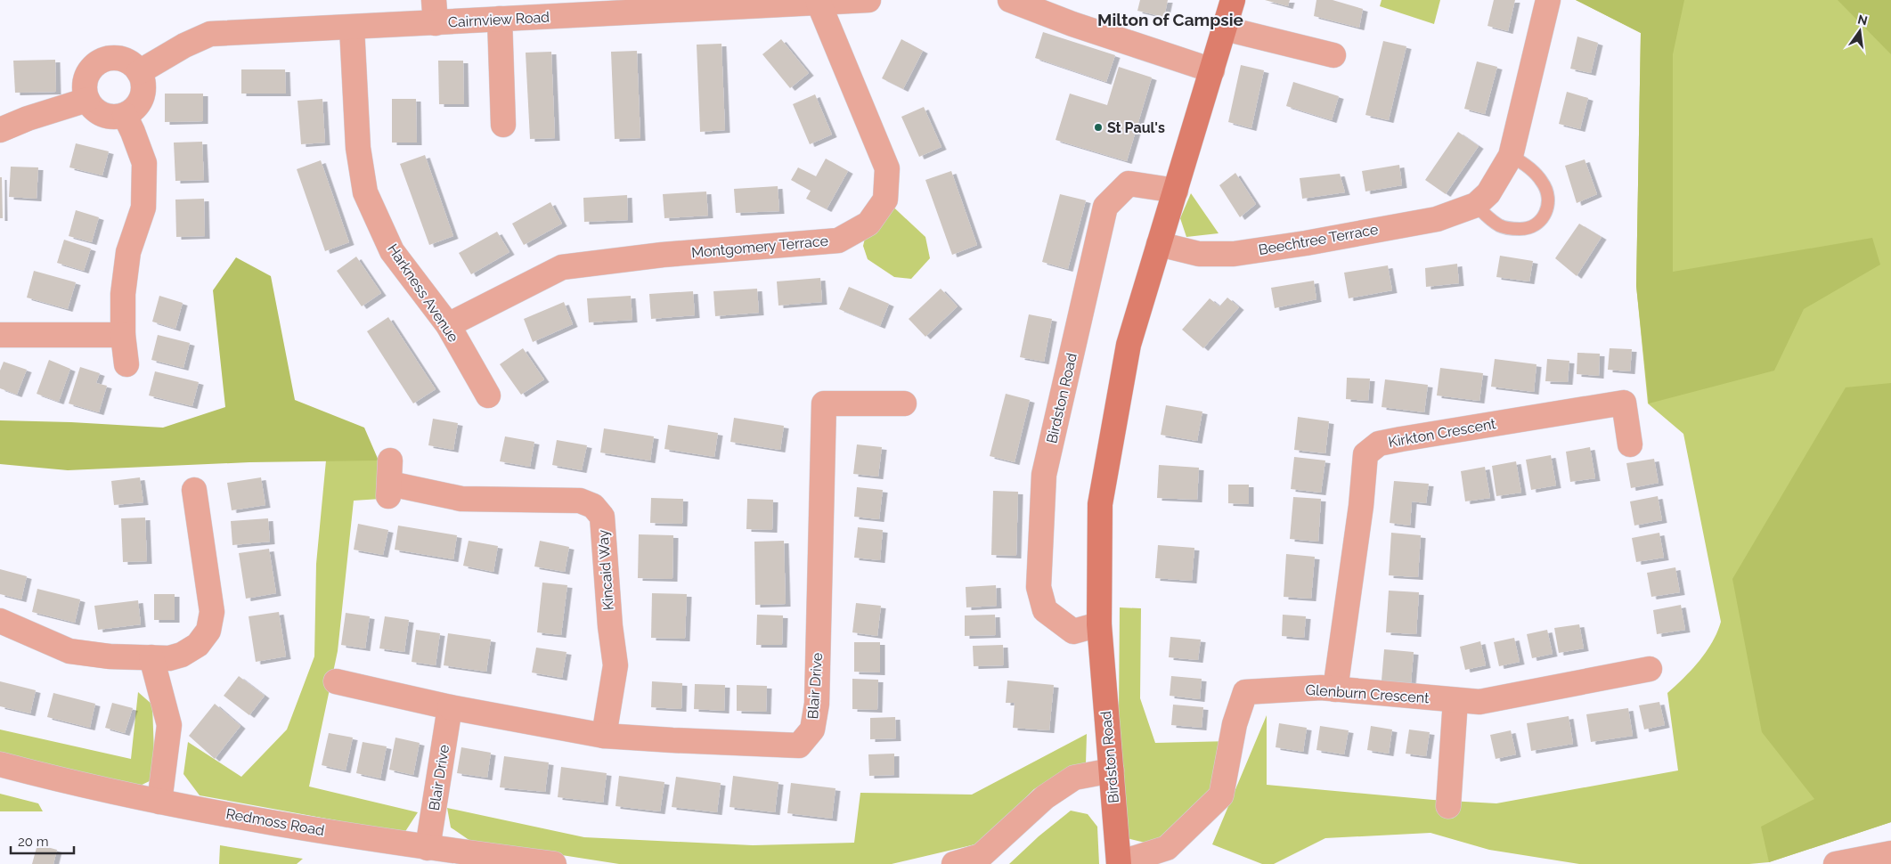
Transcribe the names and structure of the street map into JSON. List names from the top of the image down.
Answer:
{
  "streets": {
    "main road": ["Birdston Road"],
    "street": [
      "Cairnview Road",
      "Beechtree Terrace",
      "Montgomery Terrace",
      "Harkness Avenue",
      "Kirkton Crescent",
      "Kincaid Way",
      "Blair Drive",
      "Glenburn Crescent",
      "Redmoss Road"
    ]
  },
  "crossings": [
    ["Cairnview Road", "Montgomery Terrace"],
    ["Cairnview Road", "Harkness Avenue"],
    ["Beechtree Terrace", "Birdston Road"],
    ["Montgomery Terrace", "Harkness Avenue"],
    ["Birdston Road", "Glenburn Crescent"],
    ["Kirkton Crescent", "Glenburn Crescent"],
    ["Kincaid Way", "Blair Drive"],
    ["Blair Drive", "Redmoss Road"]
  ],
  "districts": ["Milton of Campsie"],
  "places": ["St Paul's"],
  "scale_bar": "20 m",
  "north": "top"
}
